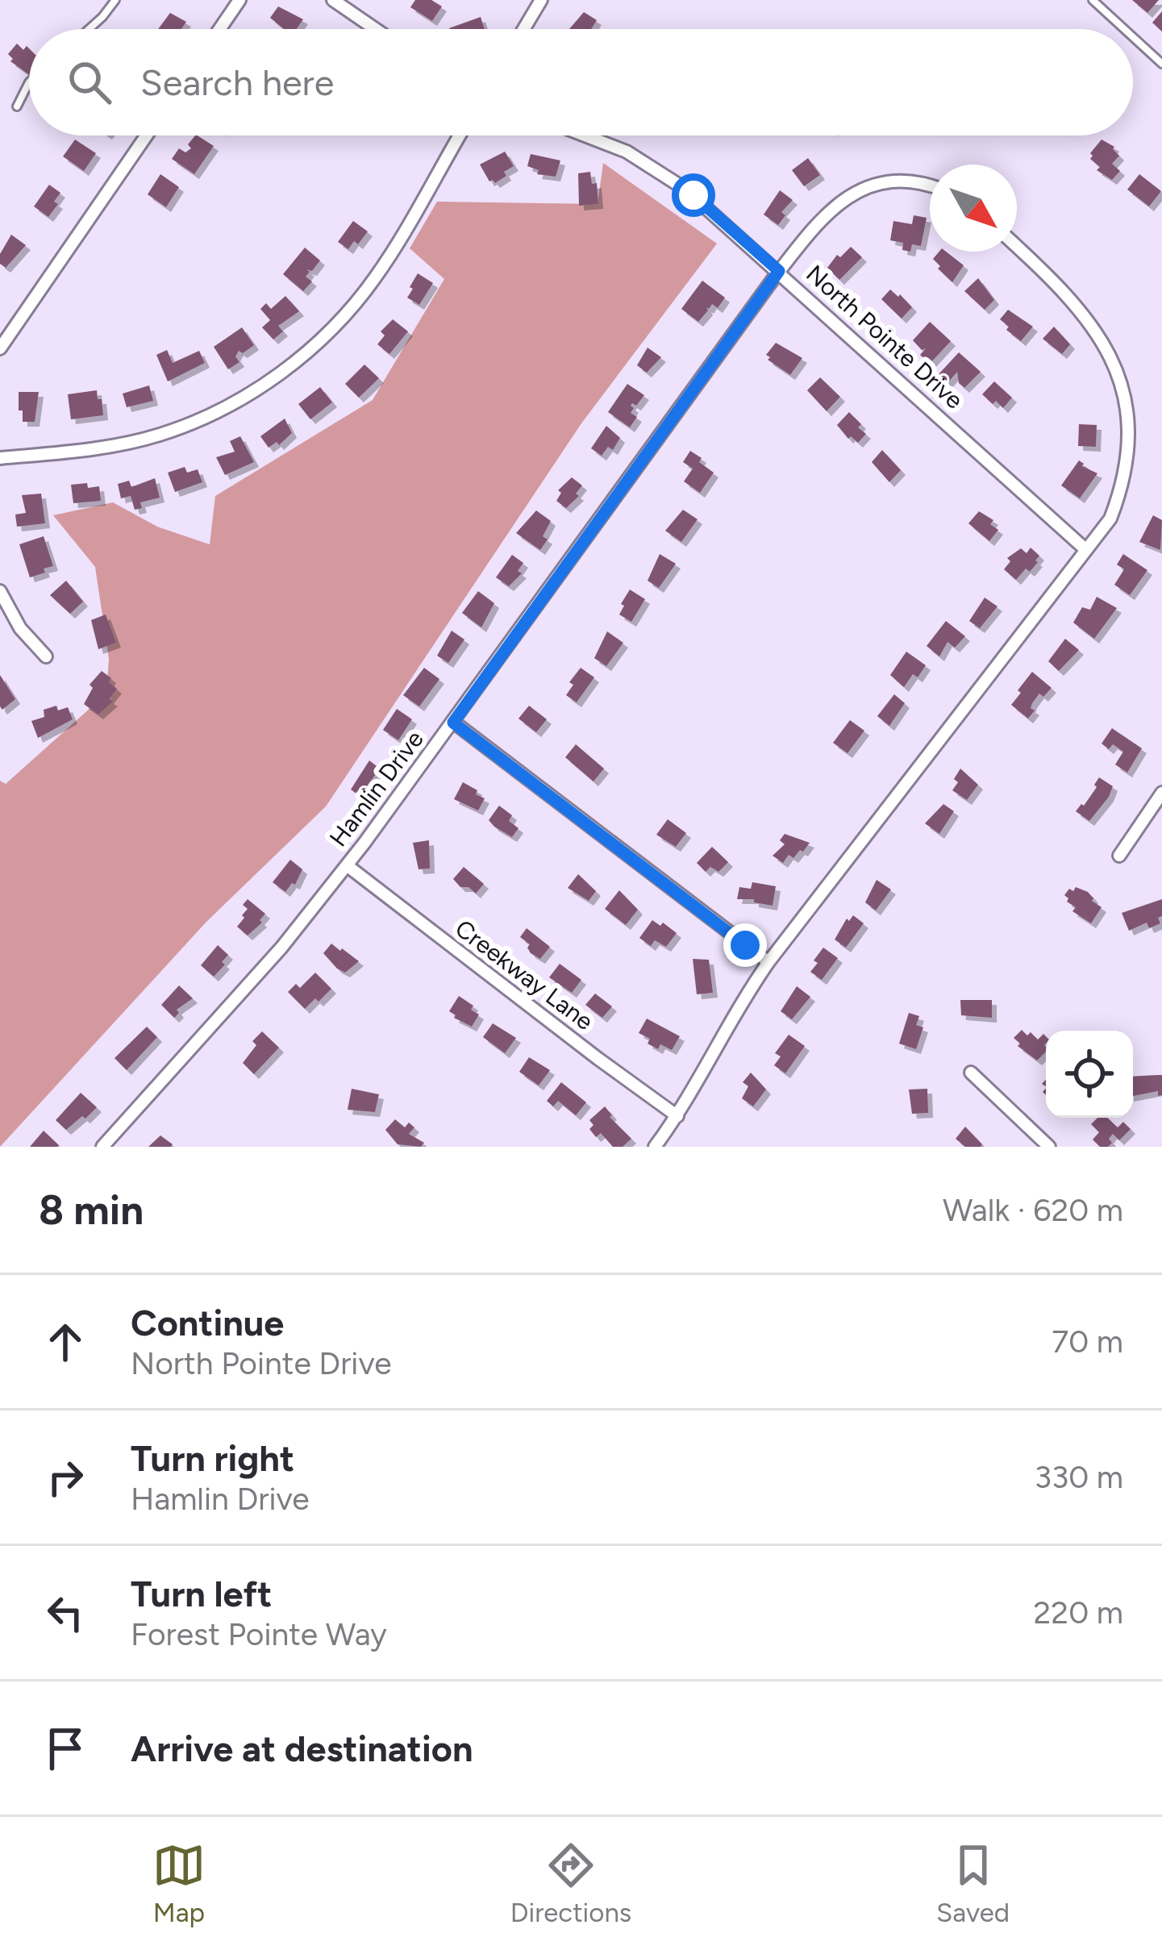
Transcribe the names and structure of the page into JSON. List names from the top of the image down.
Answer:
{
  "streets": {
    "street": ["North Pointe Drive", "Hamlin Drive", "Creekway Lane"]
  },
  "crossings": [
    ["North Pointe Drive", "Hamlin Drive"],
    ["Hamlin Drive", "Creekway Lane"]
  ],
  "north": "bottom right",
  "page": {
    "search": "Search here",
    "heading": ["8 min", "Walk · 620 m"],
    "list": [
      ["Continue", "North Pointe Drive", "70 m"],
      ["Turn right", "Hamlin Drive", "330 m"],
      ["Turn left", "Forest Pointe Way", "220 m"],
      "Arrive at destination"
    ],
    "nav": ["Map", "Directions", "Saved"]
  }
}
